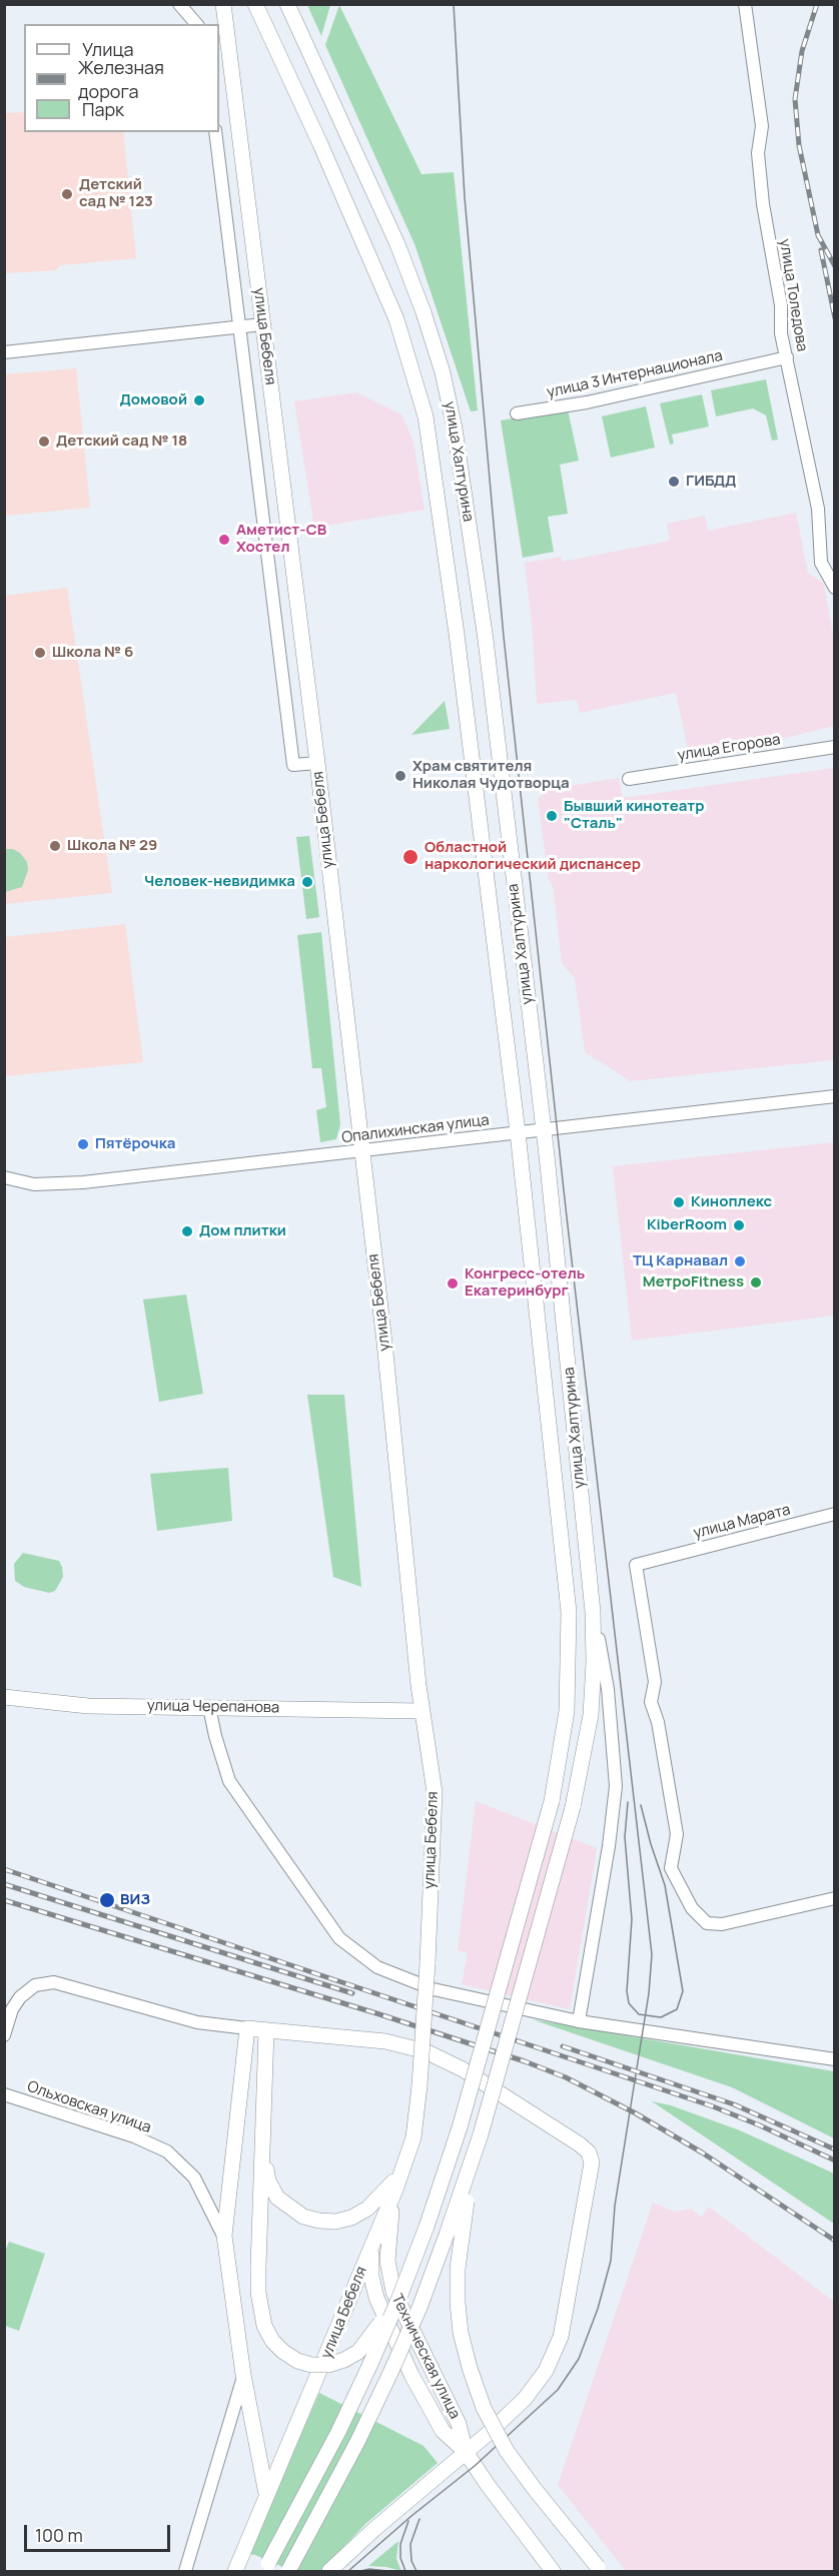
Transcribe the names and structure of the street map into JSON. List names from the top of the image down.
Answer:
{
  "streets": {
    "main road": [
      "улица Бебеля",
      "улица Халтурина",
      "улица Черепанова",
      "Техническая улица"
    ],
    "street": [
      "улица Толедова",
      "улица 3 Интернационала",
      "улица Егорова",
      "Опалихинская улица",
      "улица Марата",
      "Ольховская улица"
    ]
  },
  "crossings": [
    ["улица Толедова", "улица 3 Интернационала"],
    ["улица Бебеля", "Опалихинская улица"],
    ["улица Бебеля", "улица Черепанова"],
    ["улица Бебеля", "Техническая улица"],
    ["улица Халтурина", "Опалихинская улица"]
  ],
  "places": [
    "Детский сад № 123",
    "Домовой",
    "Детский сад № 18",
    "ГИБДД",
    "Аметист-СВ Хостел",
    "Школа № 6",
    "Храм святителя Николая Чудотворца",
    "Бывший кинотеатр \"Сталь\"",
    "Школа № 29",
    "Областной наркологический диспансер",
    "Человек-невидимка",
    "Пятёрочка",
    "Киноплекс",
    "KiberRoom",
    "Дом плитки",
    "ТЦ Карнавал",
    "МетроFitness",
    "Конгресс-отель Екатеринбург",
    "ВИЗ"
  ],
  "legend": ["Улица", "Железная дорога", "Парк"],
  "scale_bar": "100 m"
}
